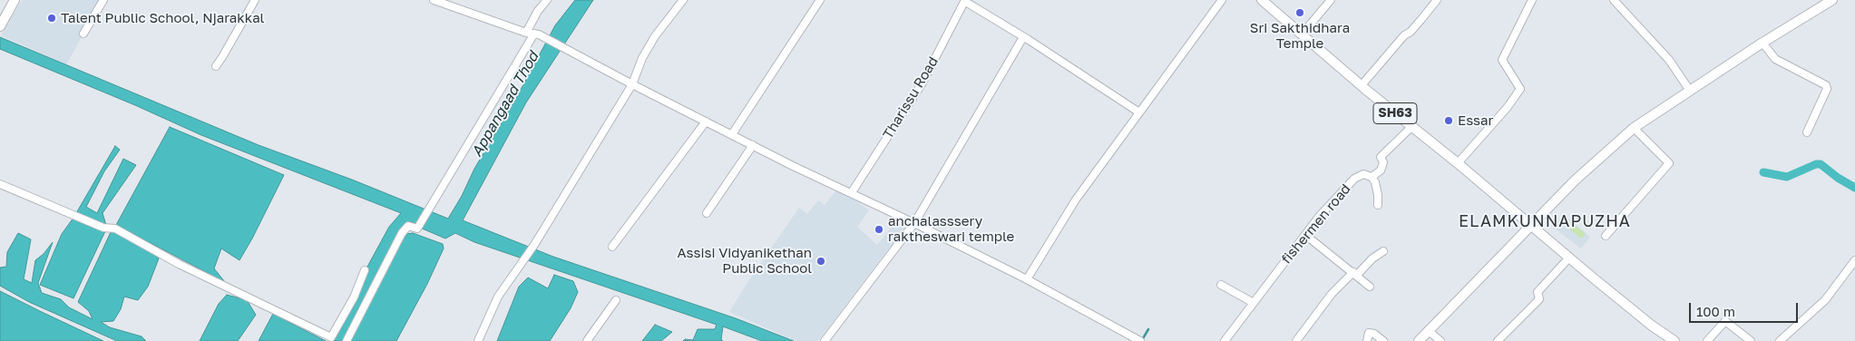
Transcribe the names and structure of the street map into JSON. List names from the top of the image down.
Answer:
{
  "streets": {
    "main road": ["SH63"],
    "street": ["Tharissu Road", "fishermen road"]
  },
  "districts": ["ELAMKUNNAPUZHA"],
  "water": ["Appangaad Thod"],
  "places": [
    "Sri Sakthidhara Temple",
    "Talent Public School, Njarakkal",
    "Essar",
    "anchalasssery raktheswari temple",
    "Assisi Vidyanikethan Public School"
  ],
  "scale_bar": "100 m"
}
